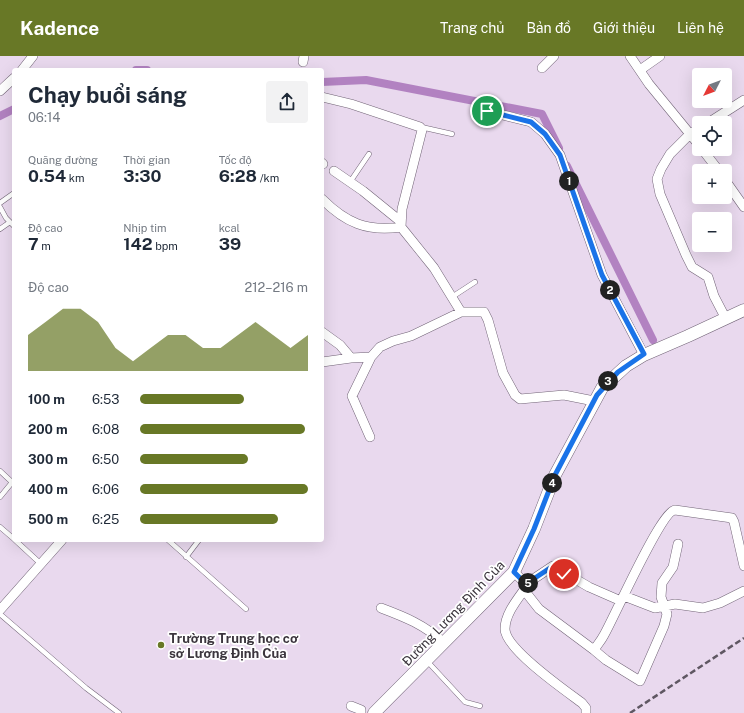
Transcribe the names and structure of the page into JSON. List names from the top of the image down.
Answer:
{
  "streets": {
    "street": ["Đường Lương Định Của"]
  },
  "places": ["Trường Trung học cơ sở Lương Định Của"],
  "north": "bottom left",
  "page": {
    "header": "Kadence",
    "nav": [
      "Trang chủ",
      "Bản đồ",
      "Giới thiệu",
      "Liên hệ"
    ],
    "map_buttons": ["+", "−"],
    "heading": ["Chạy buổi sáng", "06:14"],
    "stats": [
      ["Quãng đường", "0.54 km"],
      ["Thời gian", "3:30"],
      ["Tốc độ", "6:28 /km"],
      ["Độ cao", "7 m"],
      ["Nhịp tim", "142 bpm"],
      ["kcal", "39"]
    ],
    "pins": [
      "1",
      "2",
      "3",
      "4",
      "5"
    ],
    "chart": ["Độ cao", "212–216 m"],
    "list": [
      {
        "name": "100 m",
        "note": "6:53"
      },
      {
        "name": "200 m",
        "note": "6:08"
      },
      {
        "name": "300 m",
        "note": "6:50"
      },
      {
        "name": "400 m",
        "note": "6:06"
      },
      {
        "name": "500 m",
        "note": "6:25"
      }
    ]
  }
}
